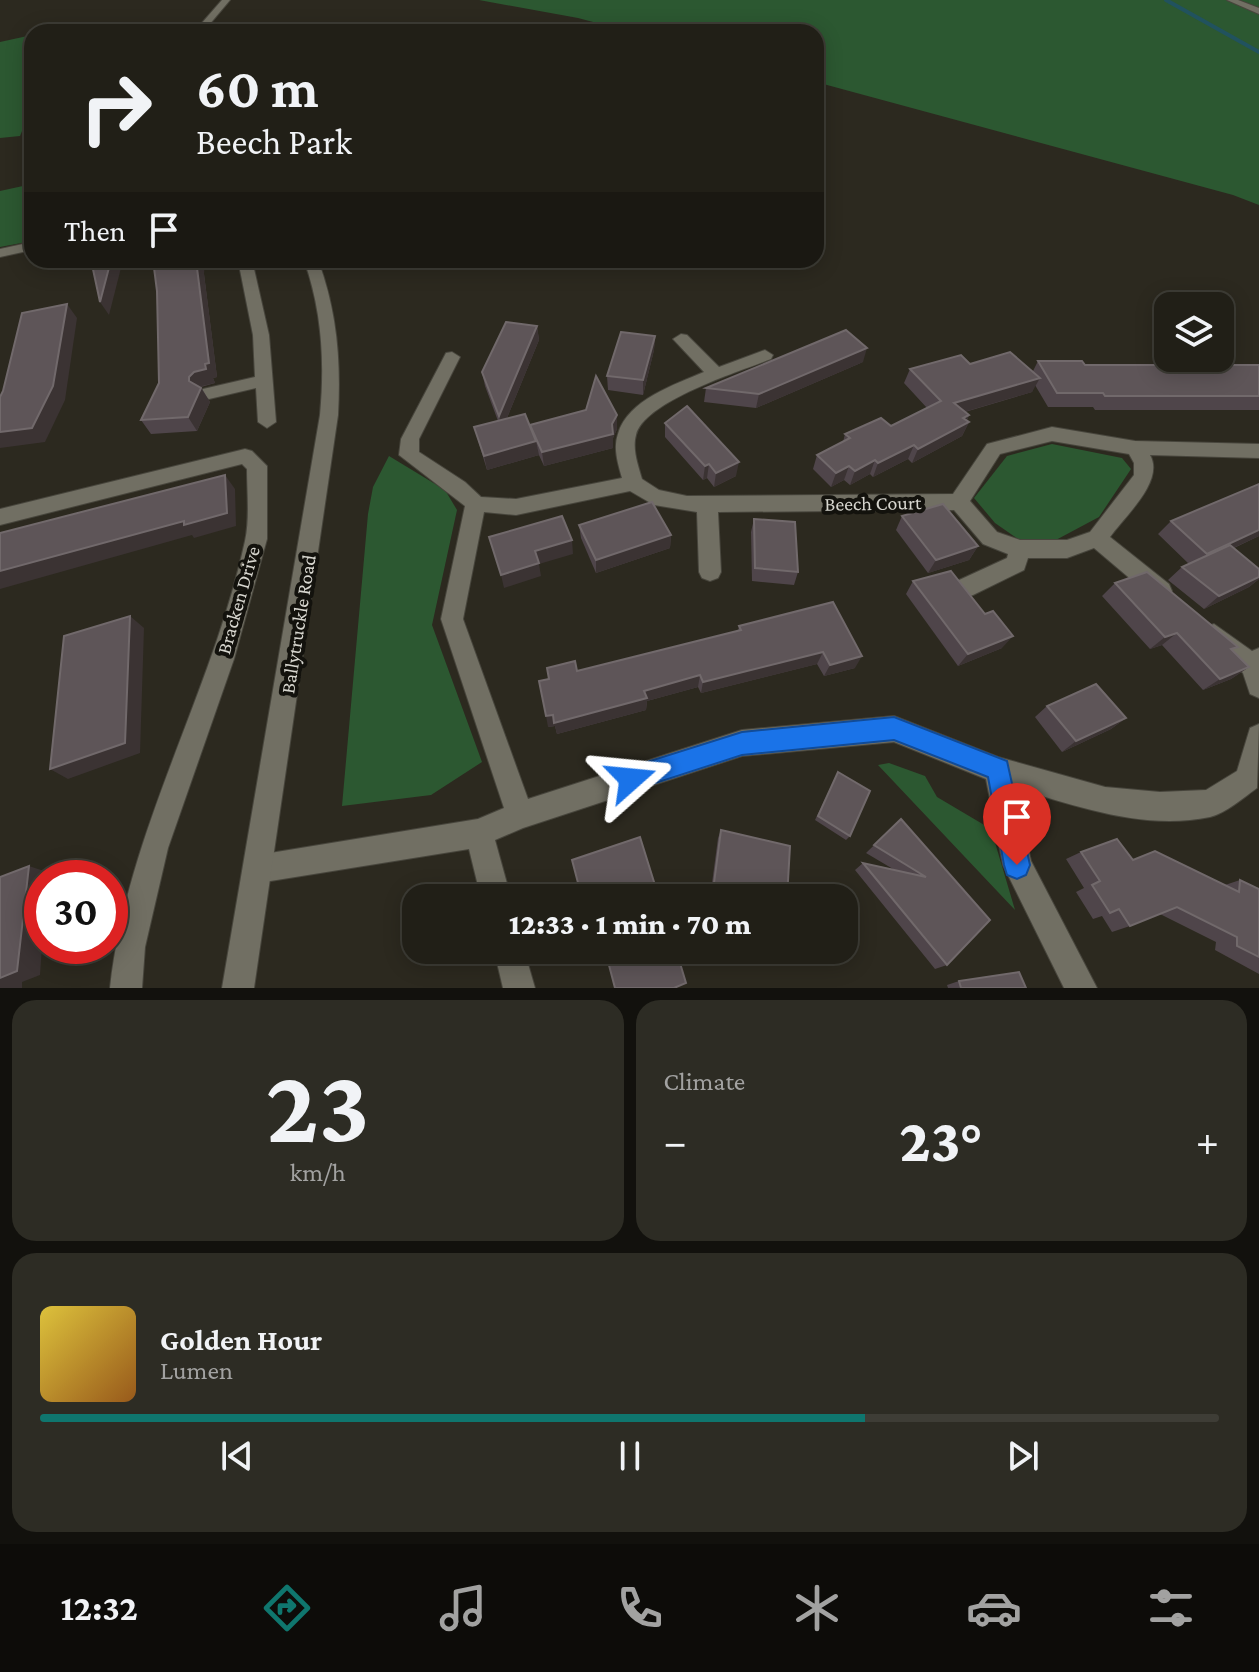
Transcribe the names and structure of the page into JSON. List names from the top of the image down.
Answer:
{
  "streets": {
    "street": ["Beech Court", "Bracken Drive", "Ballytruckle Road"]
  },
  "page": {
    "turn": ["60 m", "Beech Park"],
    "then": "Then",
    "limit": "30",
    "trip": "12:33 · 1 min · 70 m",
    "tile": [
      ["23", "km/h"],
      "Climate"
    ],
    "heat": ["−", "23°", "+"],
    "song": ["Golden Hour", "Lumen"],
    "tabs": "12:32"
  }
}
